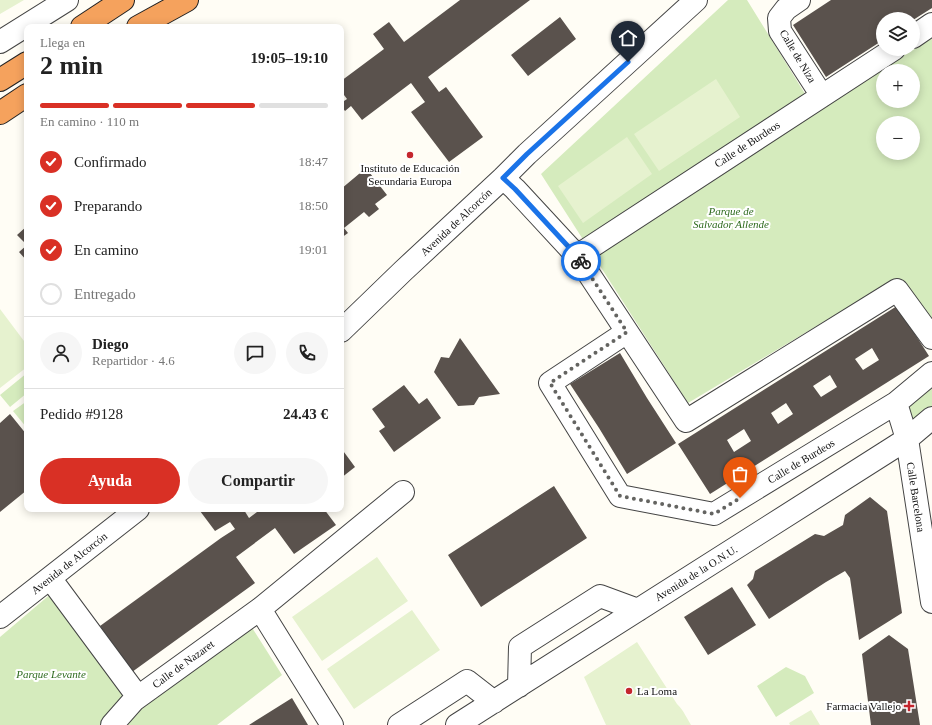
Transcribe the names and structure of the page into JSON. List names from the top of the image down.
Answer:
{
  "streets": {
    "street": [
      "Calle de Niza",
      "Calle de Burdeos",
      "Avenida de Alcorcón",
      "Calle Barcelona",
      "Avenida de la O.N.U.",
      "Calle de Nazaret"
    ]
  },
  "crossings": [
    ["Calle de Niza", "Calle de Burdeos"],
    ["Calle Barcelona", "Avenida de la O.N.U."]
  ],
  "parks": ["Parque de Salvador Allende", "Parque Levante"],
  "places": {
    "other": ["Instituto de Educación Secundaria Europa", "La Loma"],
    "health": ["Farmacia Vallejo"]
  },
  "page": {
    "map_buttons": ["+", "−"],
    "heading": ["2 min", "Llega en", "19:05–19:10"],
    "panel": [
      "Diego",
      "Repartidor · 4.6",
      "Pedido #9128",
      "24.43 €"
    ],
    "bar": "En camino · 110 m",
    "list": [
      ["Confirmado", "18:47"],
      ["Preparando", "18:50"],
      ["En camino", "19:01"],
      "Entregado"
    ],
    "buttons": ["Ayuda", "Compartir"]
  }
}
